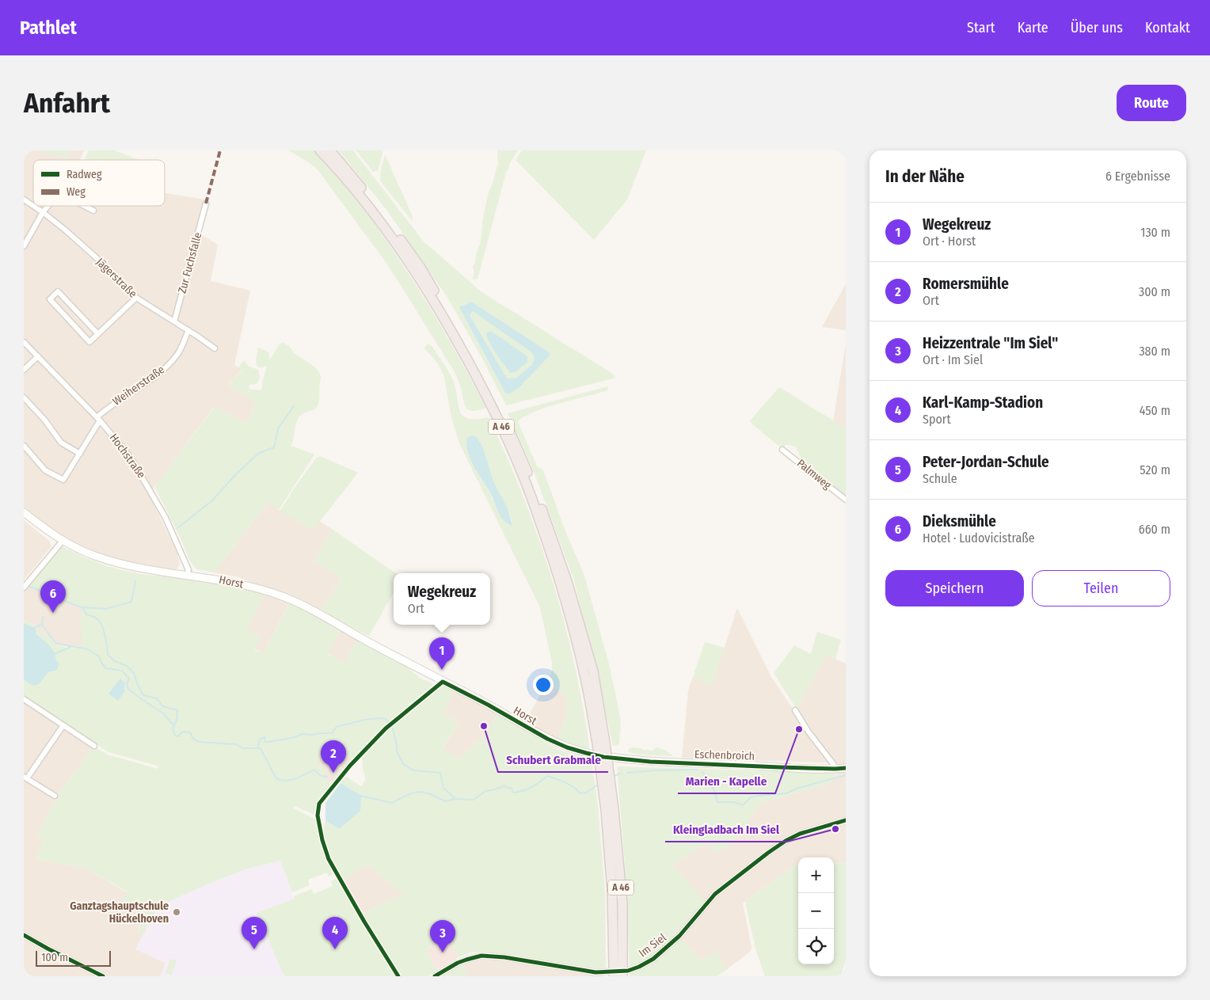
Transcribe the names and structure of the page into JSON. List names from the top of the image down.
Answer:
{
  "streets": {
    "highway": ["A 46"],
    "street": [
      "Zur Fuchsfalle",
      "Jägerstraße",
      "Weiherstraße",
      "Hochstraße",
      "Palmweg",
      "Horst",
      "Eschenbroich",
      "Im Siel"
    ]
  },
  "crossings": [
    ["Zur Fuchsfalle", "Jägerstraße"],
    ["Jägerstraße", "Weiherstraße"],
    ["Weiherstraße", "Hochstraße"],
    ["Hochstraße", "Horst"],
    ["Horst", "Eschenbroich"]
  ],
  "places": [
    "Schubert Grabmale",
    "Marien - Kapelle",
    "Kleingladbach Im Siel",
    "Ganztagshauptschule Hückelhoven"
  ],
  "legend": ["Radweg", "Weg"],
  "scale_bar": "100 m",
  "page": {
    "header": "Pathlet",
    "nav": [
      "Start",
      "Karte",
      "Über uns",
      "Kontakt"
    ],
    "buttons": [
      "Route",
      ["Speichern", "Teilen"]
    ],
    "title": "Anfahrt",
    "heading": ["In der Nähe", "6 Ergebnisse"],
    "list": [
      {
        "mark": "1",
        "name": "Wegekreuz",
        "note": "Ort · Horst",
        "value": "130 m"
      },
      {
        "mark": "2",
        "name": "Romersmühle",
        "note": "Ort",
        "value": "300 m"
      },
      {
        "mark": "3",
        "name": "Heizzentrale \"Im Siel\"",
        "note": "Ort · Im Siel",
        "value": "380 m"
      },
      {
        "mark": "4",
        "name": "Karl-Kamp-Stadion",
        "note": "Sport",
        "value": "450 m"
      },
      {
        "mark": "5",
        "name": "Peter-Jordan-Schule",
        "note": "Schule",
        "value": "520 m"
      },
      {
        "mark": "6",
        "name": "Dieksmühle",
        "note": "Hotel · Ludovicistraße",
        "value": "660 m"
      }
    ],
    "popup": ["Wegekreuz", "Ort"],
    "pins": [
      "6",
      "1",
      "2",
      "4",
      "5",
      "3"
    ],
    "map_buttons": ["+", "−"],
    "scale": "100 m"
  }
}
